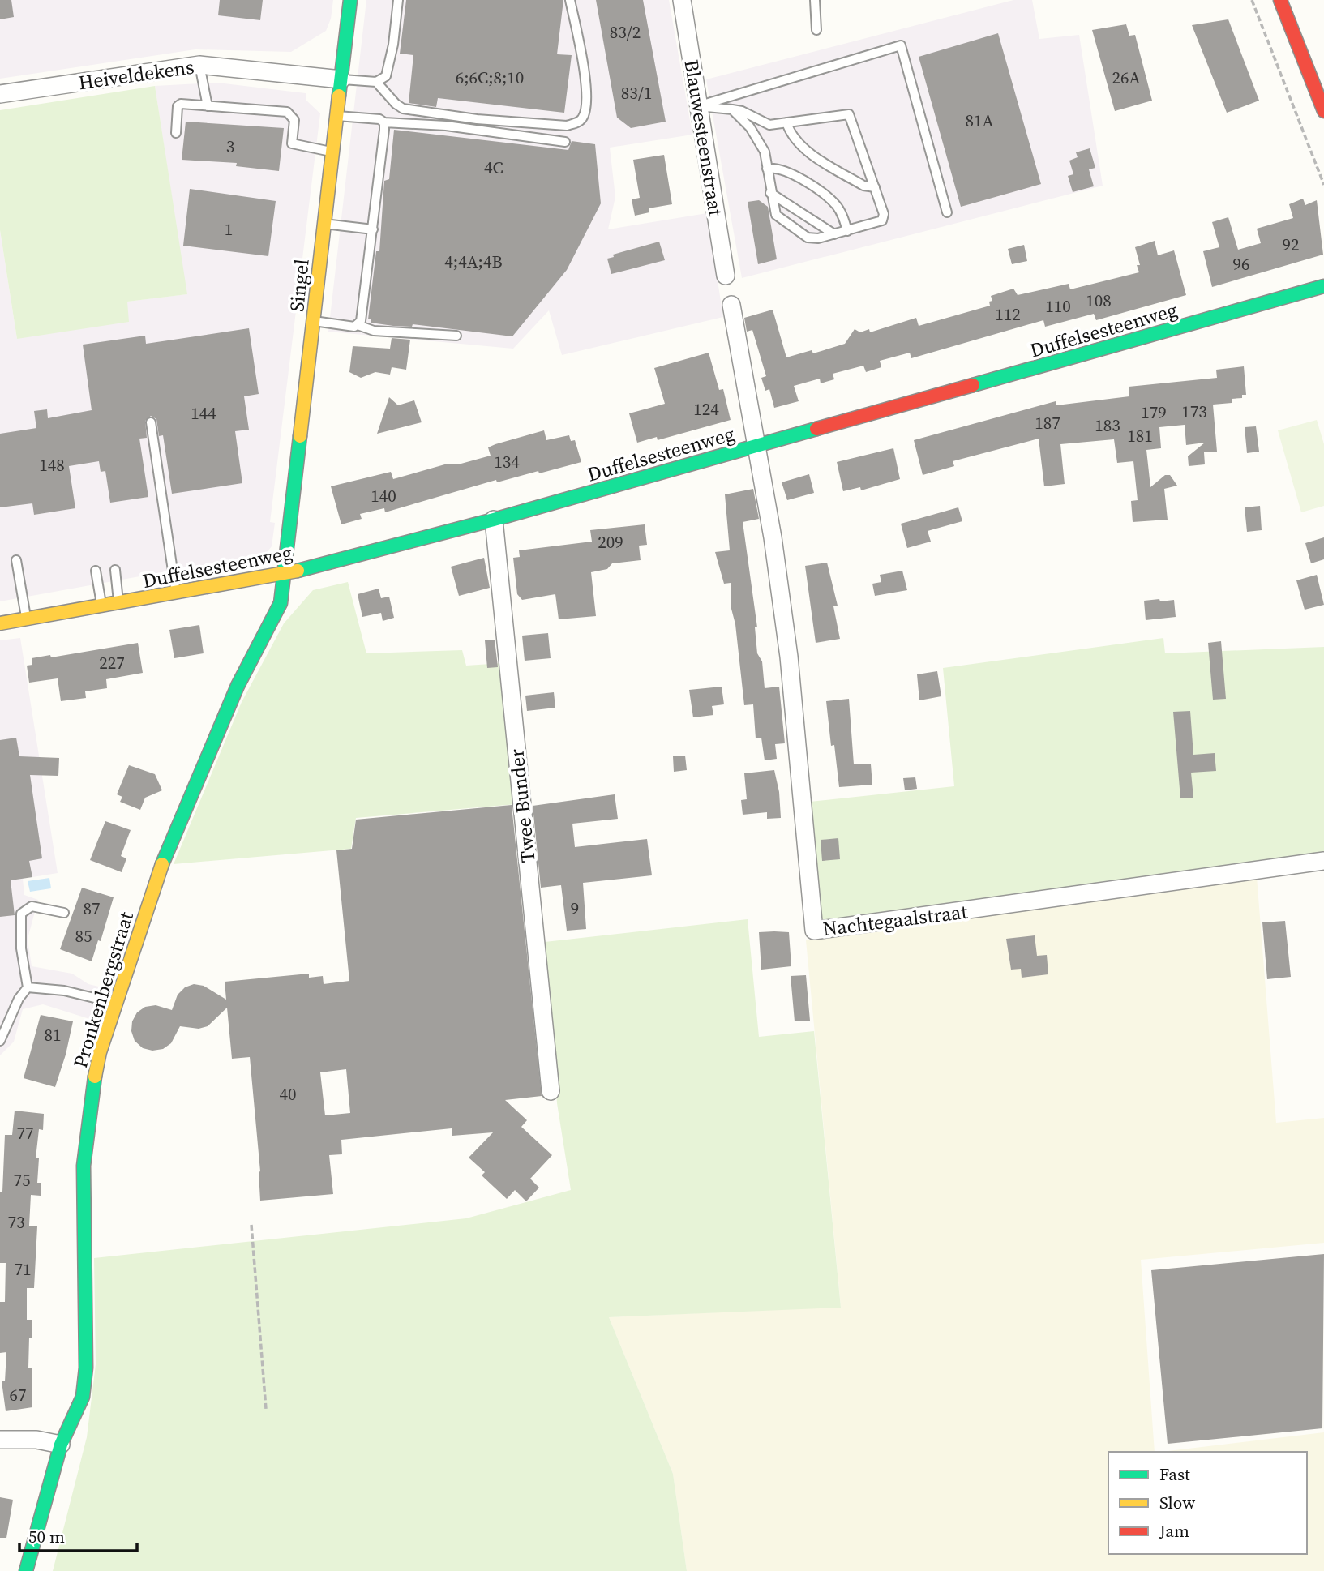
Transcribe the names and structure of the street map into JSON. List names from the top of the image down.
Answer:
{
  "streets": {
    "street": [
      "Heiveldekens",
      "Blauwesteenstraat",
      "Singel",
      "Duffelsesteenweg",
      "Twee Bunder",
      "Nachtegaalstraat",
      "Pronkenbergstraat"
    ]
  },
  "crossings": [
    ["Heiveldekens", "Singel"],
    ["Singel", "Duffelsesteenweg"],
    ["Singel", "Pronkenbergstraat"],
    ["Duffelsesteenweg", "Twee Bunder"],
    ["Duffelsesteenweg", "Nachtegaalstraat"],
    ["Duffelsesteenweg", "Pronkenbergstraat"]
  ],
  "house_numbers": [
    "83/2",
    "6;6C;8;10",
    "26A",
    "83/1",
    "81A",
    "3",
    "4C",
    "1",
    "92",
    "4;4A;4B",
    "96",
    "108",
    "110",
    "112",
    "124",
    "173",
    "179",
    "144",
    "187",
    "183",
    "181",
    "134",
    "148",
    "140",
    "209",
    "227",
    "87",
    "9",
    "85",
    "81",
    "40",
    "77",
    "75",
    "73",
    "71",
    "67"
  ],
  "legend": ["Fast", "Slow", "Jam"],
  "scale_bar": "50 m"
}
